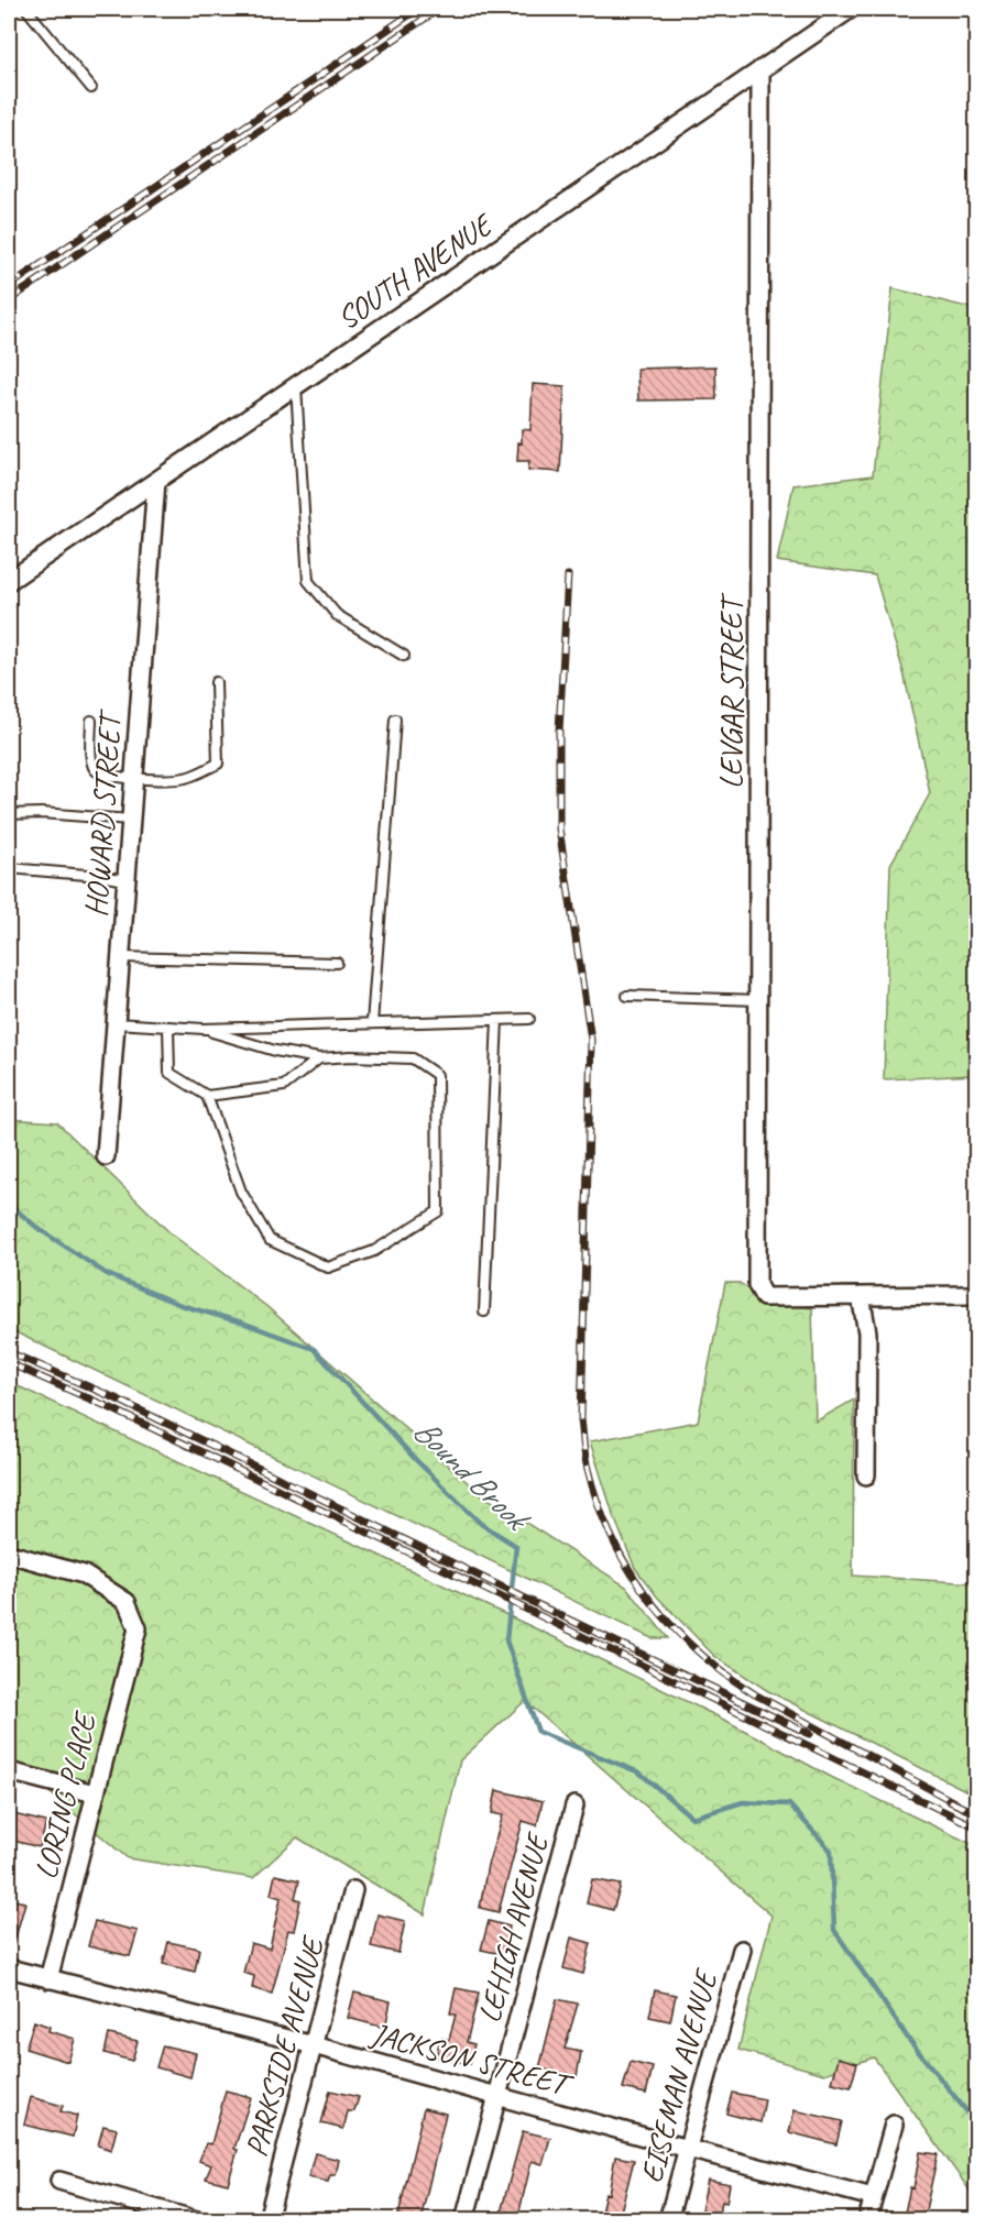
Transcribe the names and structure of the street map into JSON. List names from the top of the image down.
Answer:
{
  "streets": {
    "street": [
      "SOUTH AVENUE",
      "LEVGAR STREET",
      "HOWARD STREET",
      "LORING PLACE",
      "LEHIGH AVENUE",
      "PARKSIDE AVENUE",
      "JACKSON STREET",
      "EISEMAN AVENUE"
    ]
  },
  "crossings": [
    ["SOUTH AVENUE", "LEVGAR STREET"],
    ["SOUTH AVENUE", "HOWARD STREET"],
    ["LORING PLACE", "JACKSON STREET"],
    ["LEHIGH AVENUE", "JACKSON STREET"],
    ["PARKSIDE AVENUE", "JACKSON STREET"],
    ["JACKSON STREET", "EISEMAN AVENUE"]
  ],
  "water": ["Bound Brook"]
}
